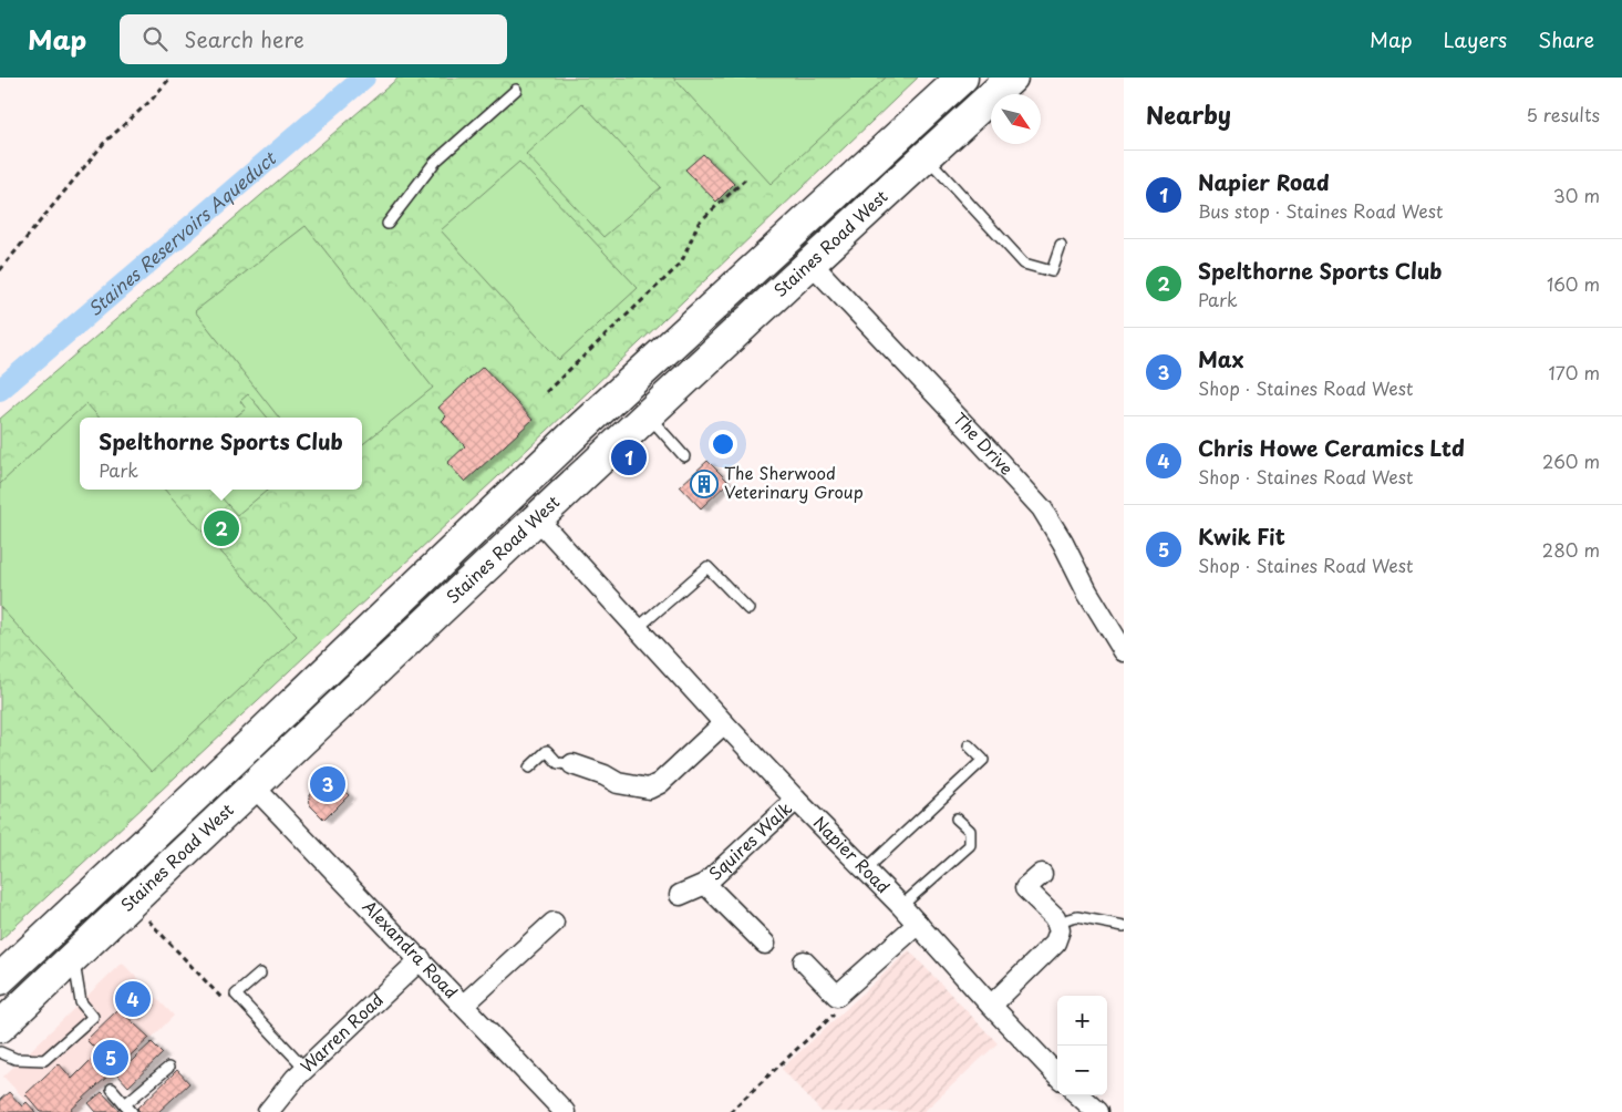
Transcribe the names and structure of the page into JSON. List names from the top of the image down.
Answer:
{
  "streets": {
    "highway": ["Staines Road West"],
    "street": [
      "The Drive",
      "Squires Walk",
      "Napier Road",
      "Alexandra Road",
      "Warren Road"
    ]
  },
  "crossings": [
    ["Staines Road West", "The Drive"],
    ["Staines Road West", "Napier Road"],
    ["Staines Road West", "Alexandra Road"],
    ["Squires Walk", "Napier Road"],
    ["Alexandra Road", "Warren Road"]
  ],
  "water": ["Staines Reservoirs Aqueduct"],
  "places": {
    "building": ["The Sherwood Veterinary Group"]
  },
  "north": "bottom right",
  "page": {
    "header": "Map",
    "search": "Search here",
    "nav": ["Map", "Layers", "Share"],
    "heading": ["Nearby", "5 results"],
    "list": [
      {
        "mark": "1",
        "name": "Napier Road",
        "note": "Bus stop · Staines Road West",
        "value": "30 m"
      },
      {
        "mark": "2",
        "name": "Spelthorne Sports Club",
        "note": "Park",
        "value": "160 m"
      },
      {
        "mark": "3",
        "name": "Max",
        "note": "Shop · Staines Road West",
        "value": "170 m"
      },
      {
        "mark": "4",
        "name": "Chris Howe Ceramics Ltd",
        "note": "Shop · Staines Road West",
        "value": "260 m"
      },
      {
        "mark": "5",
        "name": "Kwik Fit",
        "note": "Shop · Staines Road West",
        "value": "280 m"
      }
    ],
    "popup": ["Spelthorne Sports Club", "Park"],
    "pins": [
      "1",
      "2",
      "3",
      "4",
      "5"
    ],
    "map_buttons": ["+", "−"]
  }
}
